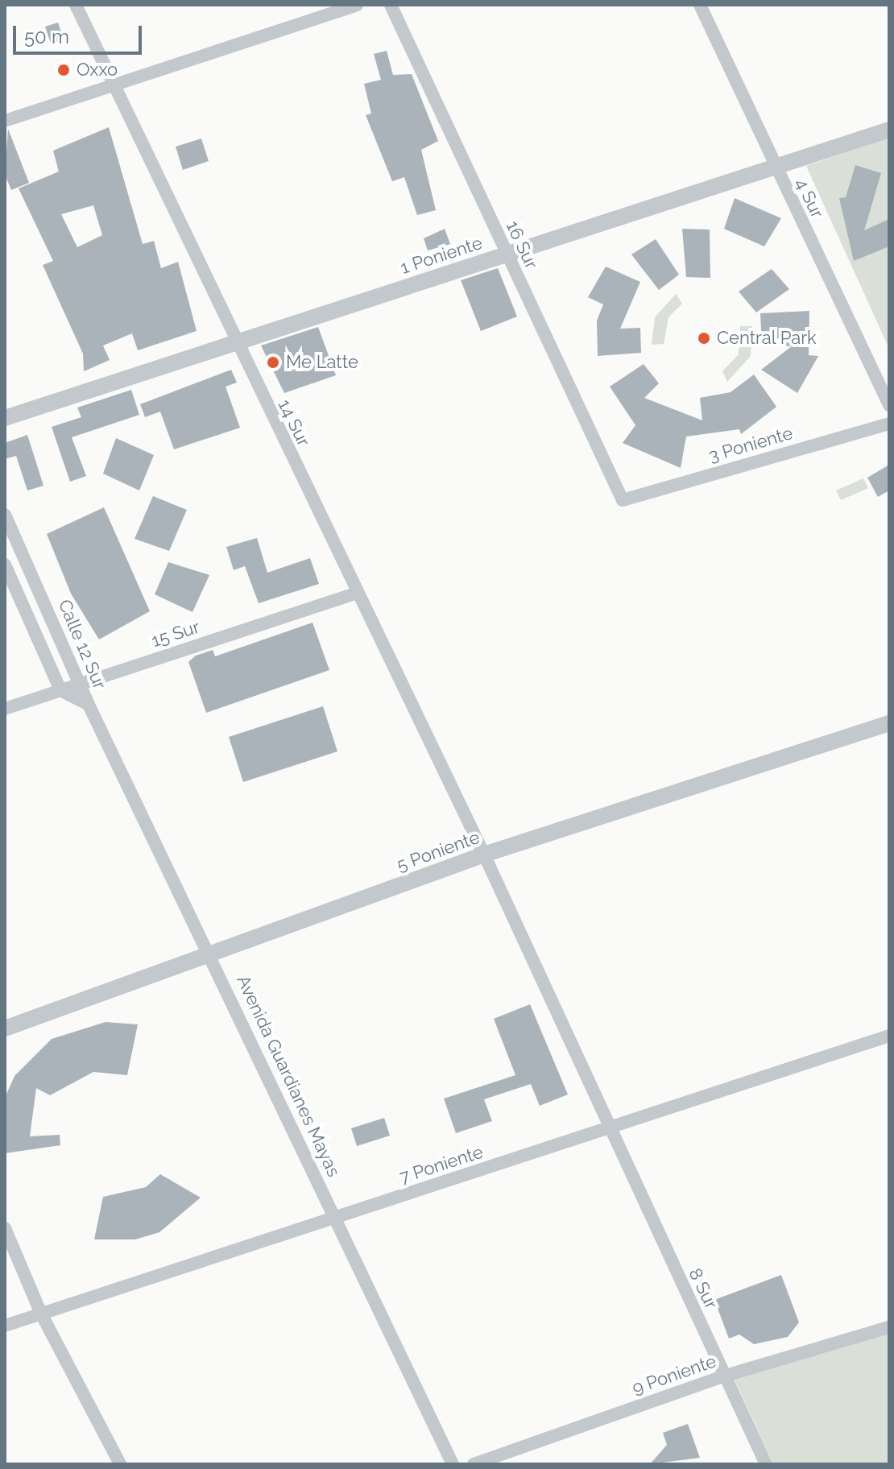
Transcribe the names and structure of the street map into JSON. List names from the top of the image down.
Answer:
{
  "streets": {
    "street": [
      "4 Sur",
      "16 Sur",
      "1 Poniente",
      "14 Sur",
      "3 Poniente",
      "15 Sur",
      "Calle 12 Sur",
      "5 Poniente",
      "Avenida Guardianes Mayas",
      "7 Poniente",
      "8 Sur",
      "9 Poniente"
    ]
  },
  "crossings": [
    ["4 Sur", "1 Poniente"],
    ["16 Sur", "1 Poniente"],
    ["16 Sur", "3 Poniente"],
    ["1 Poniente", "14 Sur"],
    ["14 Sur", "15 Sur"],
    ["14 Sur", "5 Poniente"],
    ["14 Sur", "8 Sur"],
    ["15 Sur", "Calle 12 Sur"],
    ["Calle 12 Sur", "Avenida Guardianes Mayas"],
    ["5 Poniente", "Avenida Guardianes Mayas"],
    ["5 Poniente", "8 Sur"],
    ["Avenida Guardianes Mayas", "7 Poniente"],
    ["7 Poniente", "8 Sur"],
    ["8 Sur", "9 Poniente"]
  ],
  "places": ["Oxxo", "Central Park", "Me Latte"],
  "scale_bar": "50 m"
}
